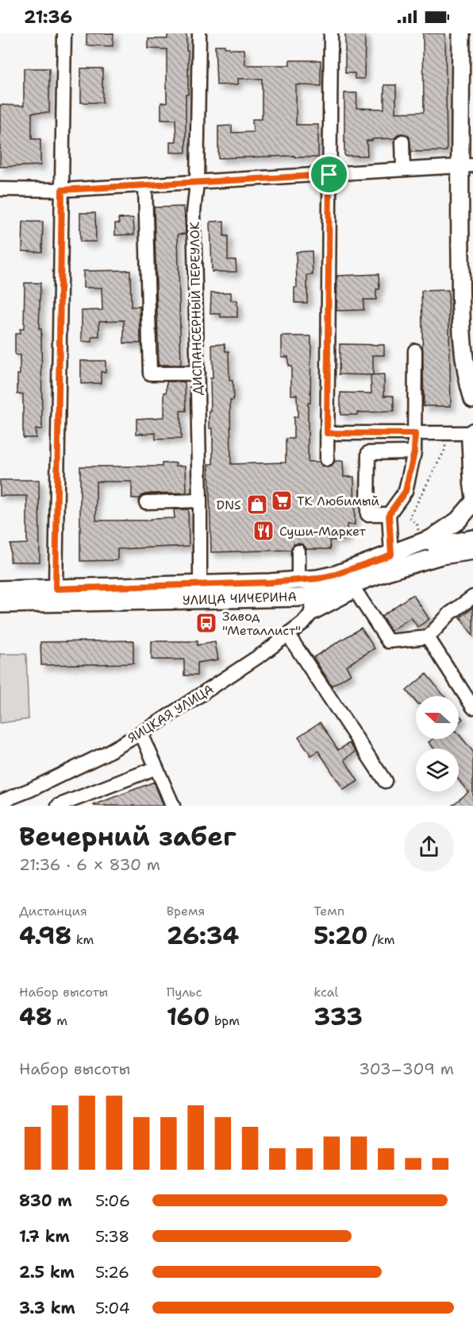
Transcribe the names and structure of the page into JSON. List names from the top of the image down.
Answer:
{
  "streets": {
    "main road": ["УЛИЦА ЧИЧЕРИНА"],
    "street": ["ДИСПАНСЕРНЫЙ ПЕРЕУЛОК", "ЯИЦКАЯ УЛИЦА"]
  },
  "crossings": [
    ["ДИСПАНСЕРНЫЙ ПЕРЕУЛОК", "УЛИЦА ЧИЧЕРИНА"],
    ["УЛИЦА ЧИЧЕРИНА", "ЯИЦКАЯ УЛИЦА"]
  ],
  "places": {
    "supermarket": ["ТК Любимый"],
    "shop": ["DNS"],
    "restaurant": ["Суши-Маркет"],
    "bus stop": ["Завод \"Металлист\""]
  },
  "north": "left",
  "page": {
    "status": "21:36",
    "heading": ["Вечерний забег", "21:36 · 6 × 830 m"],
    "stats": [
      ["Дистанция", "4.98 km"],
      ["Время", "26:34"],
      ["Темп", "5:20 /km"],
      ["Набор высоты", "48 m"],
      ["Пульс", "160 bpm"],
      ["kcal", "333"]
    ],
    "chart": ["Набор высоты", "303–309 m"],
    "list": [
      {
        "name": "830 m",
        "note": "5:06"
      },
      {
        "name": "1.7 km",
        "note": "5:38"
      },
      {
        "name": "2.5 km",
        "note": "5:26"
      },
      {
        "name": "3.3 km",
        "note": "5:04"
      }
    ]
  }
}
